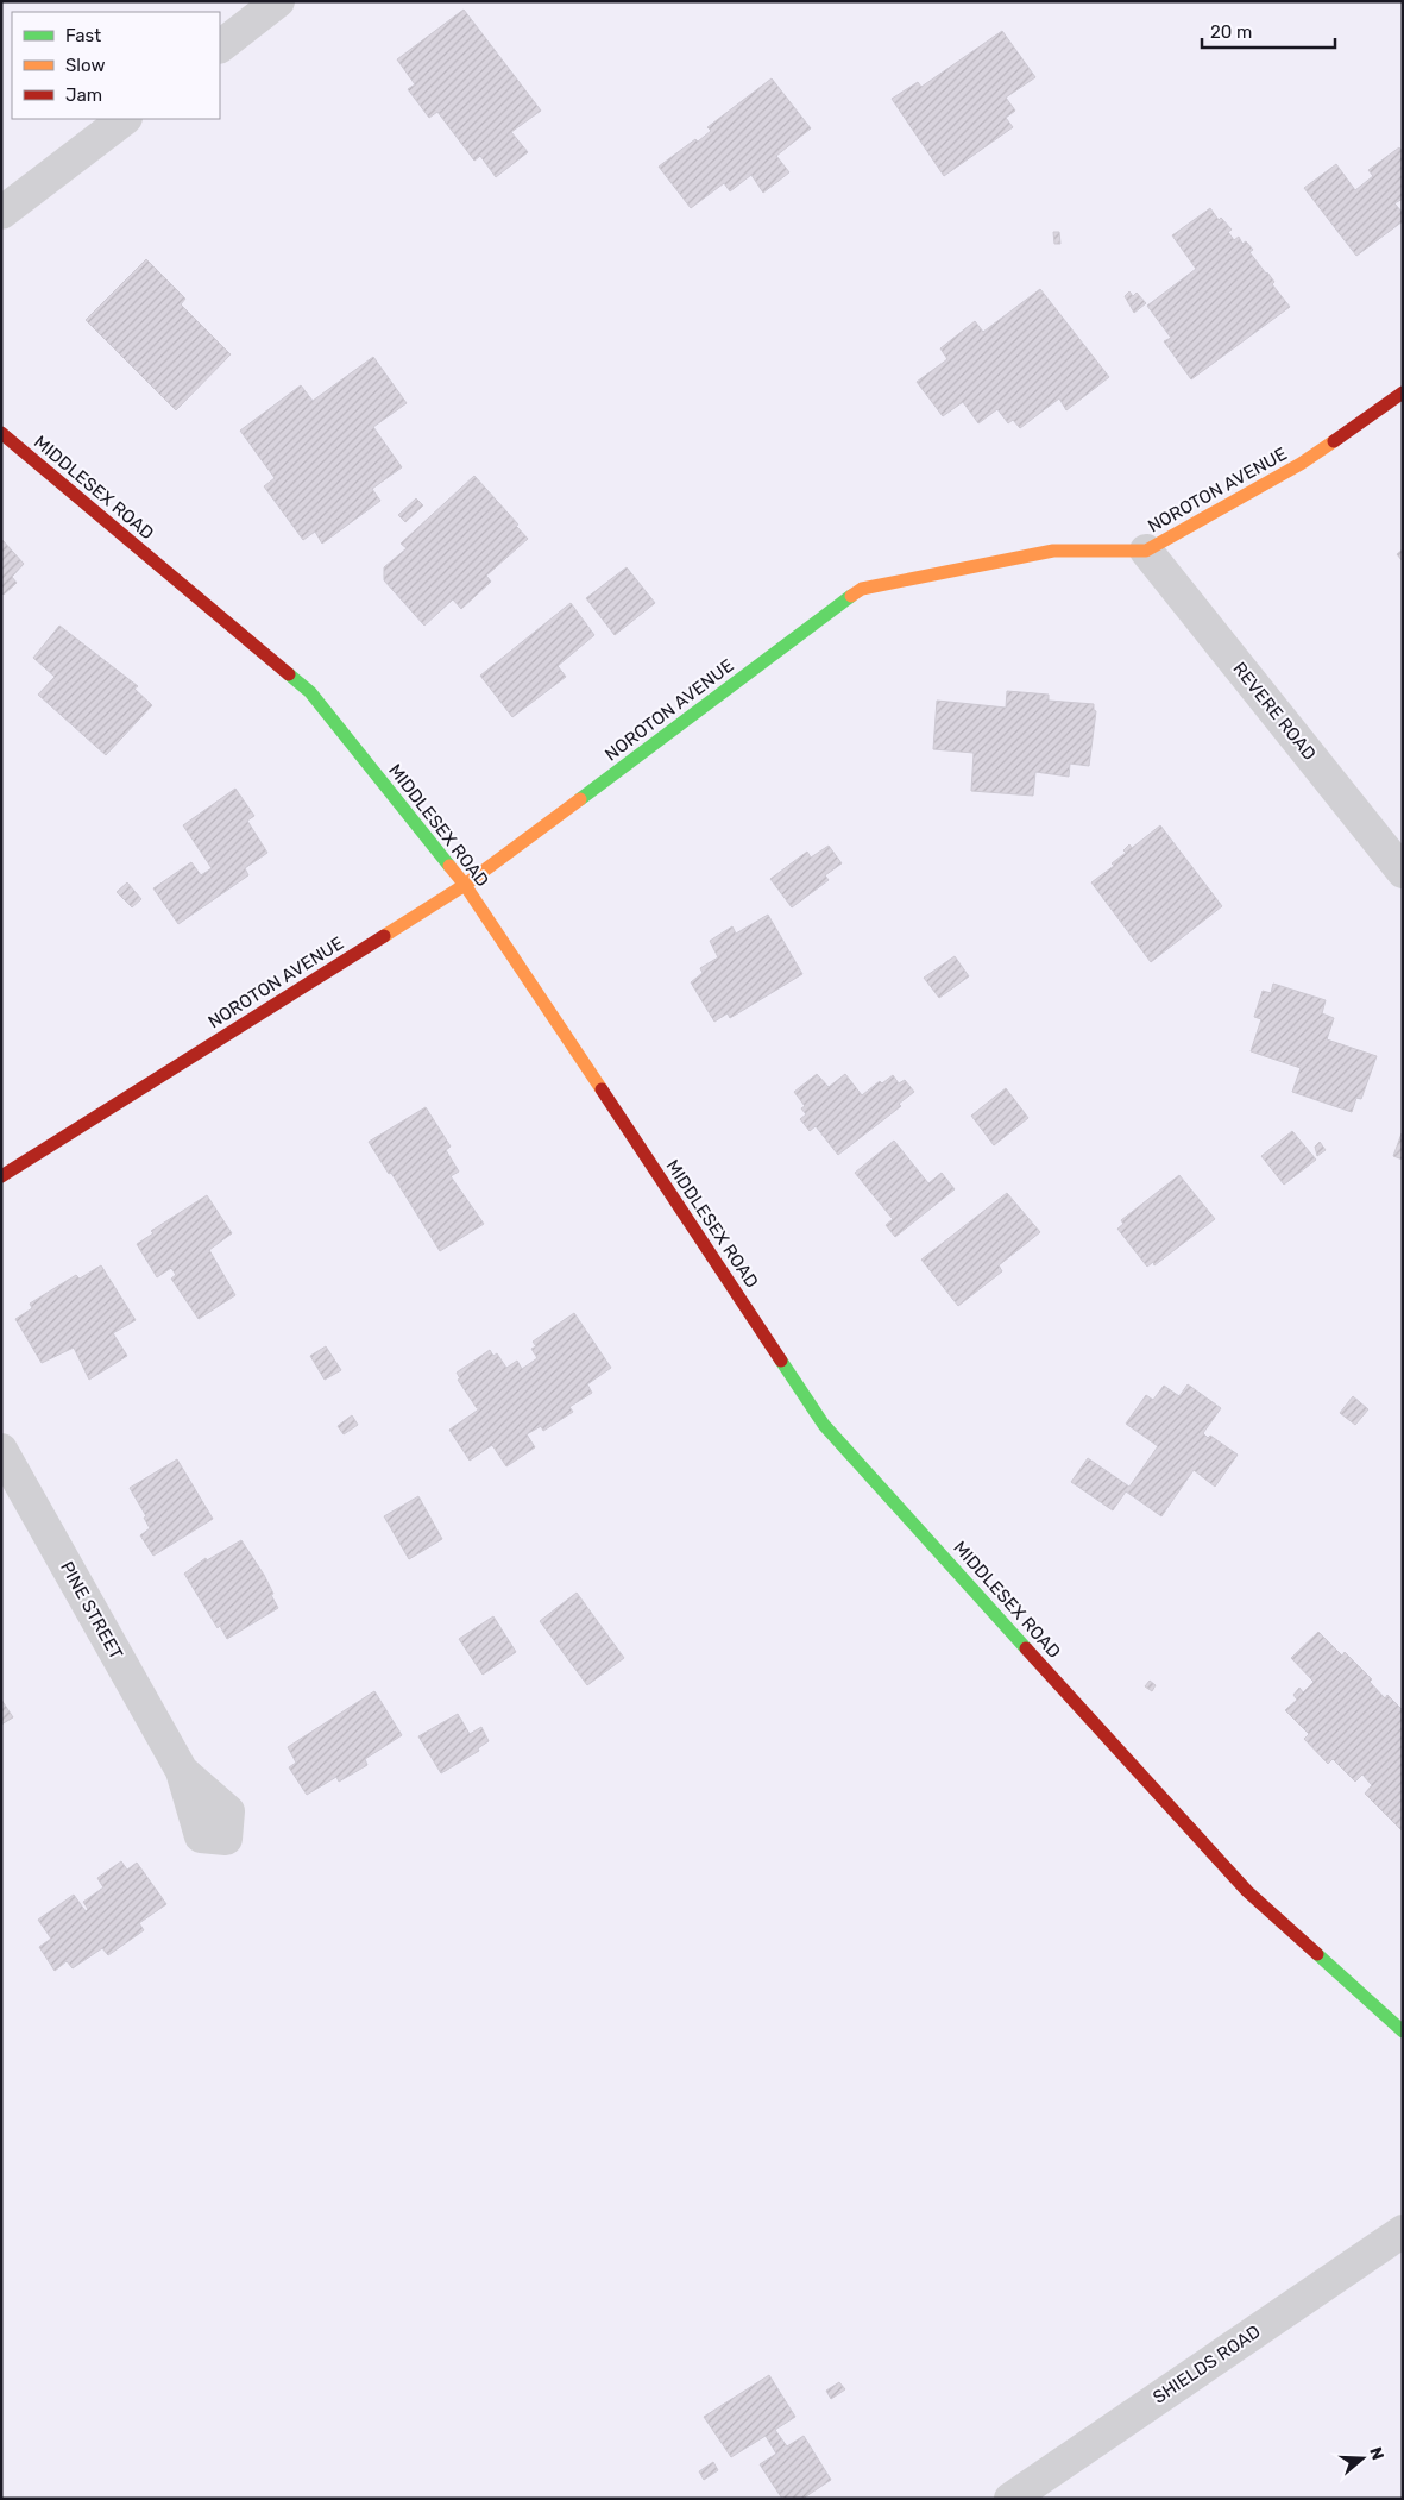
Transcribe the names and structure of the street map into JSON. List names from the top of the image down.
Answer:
{
  "streets": {
    "main road": ["MIDDLESEX ROAD", "NOROTON AVENUE"],
    "street": ["REVERE ROAD", "PINE STREET", "SHIELDS ROAD"]
  },
  "crossings": [
    ["MIDDLESEX ROAD", "NOROTON AVENUE"],
    ["NOROTON AVENUE", "REVERE ROAD"]
  ],
  "legend": ["Fast", "Slow", "Jam"],
  "scale_bar": "20 m",
  "north": "right"
}
